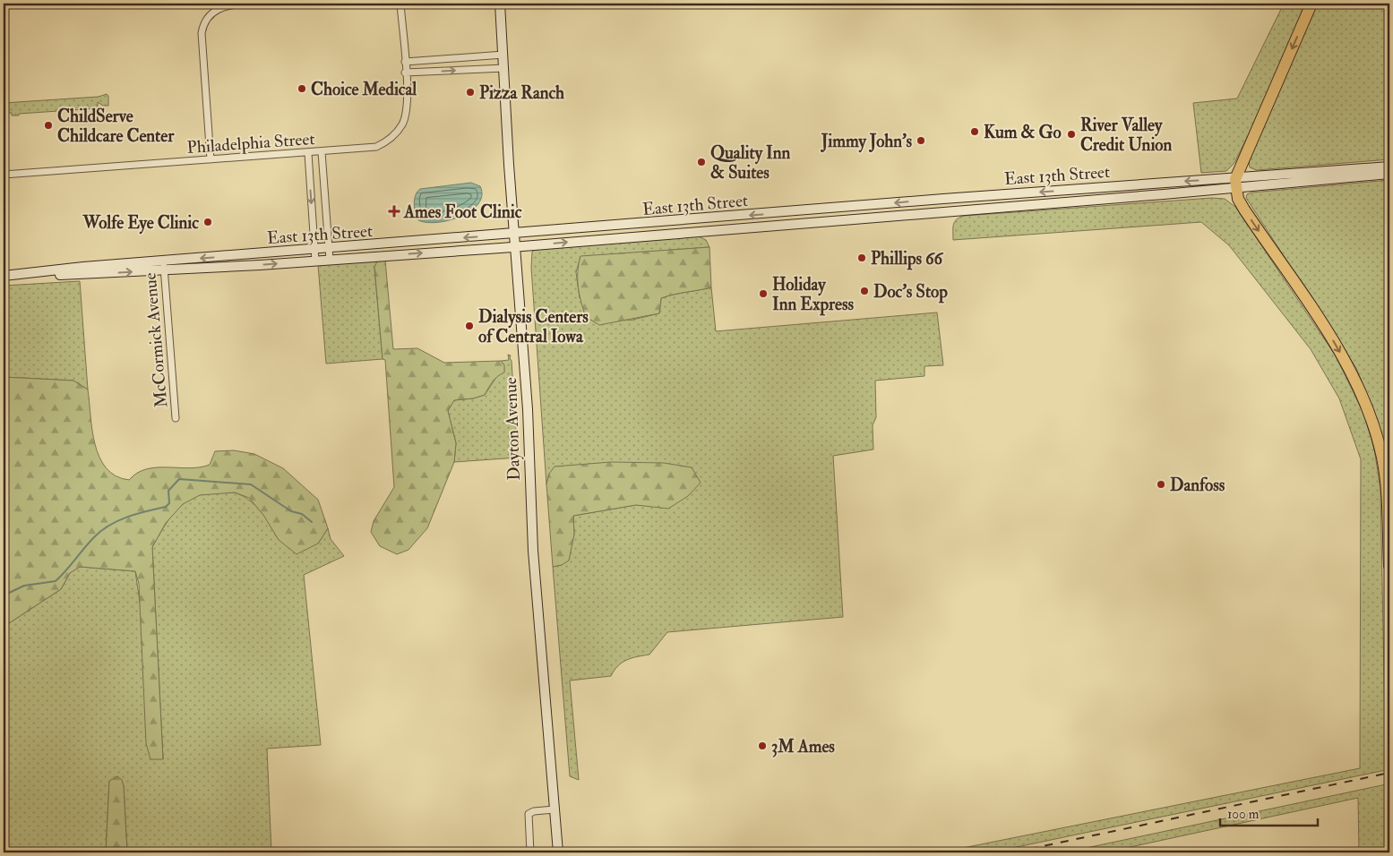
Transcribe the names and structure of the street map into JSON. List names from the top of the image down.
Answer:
{
  "streets": {
    "main road": ["East 13th Street", "Dayton Avenue"],
    "street": ["Philadelphia Street", "McCormick Avenue"]
  },
  "crossings": [
    ["East 13th Street", "McCormick Avenue"],
    ["East 13th Street", "Dayton Avenue"]
  ],
  "places": {
    "other": [
      "Choice Medical",
      "Pizza Ranch",
      "ChildServe Childcare Center",
      "Kum & Go",
      "River Valley Credit Union",
      "Jimmy John's",
      "Quality Inn & Suites",
      "Wolfe Eye Clinic",
      "Phillips 66",
      "Doc's Stop",
      "Holiday Inn Express",
      "Dialysis Centers of Central Iowa",
      "Danfoss",
      "3M Ames"
    ],
    "health": ["Ames Foot Clinic"]
  },
  "scale_bar": "100 m"
}
